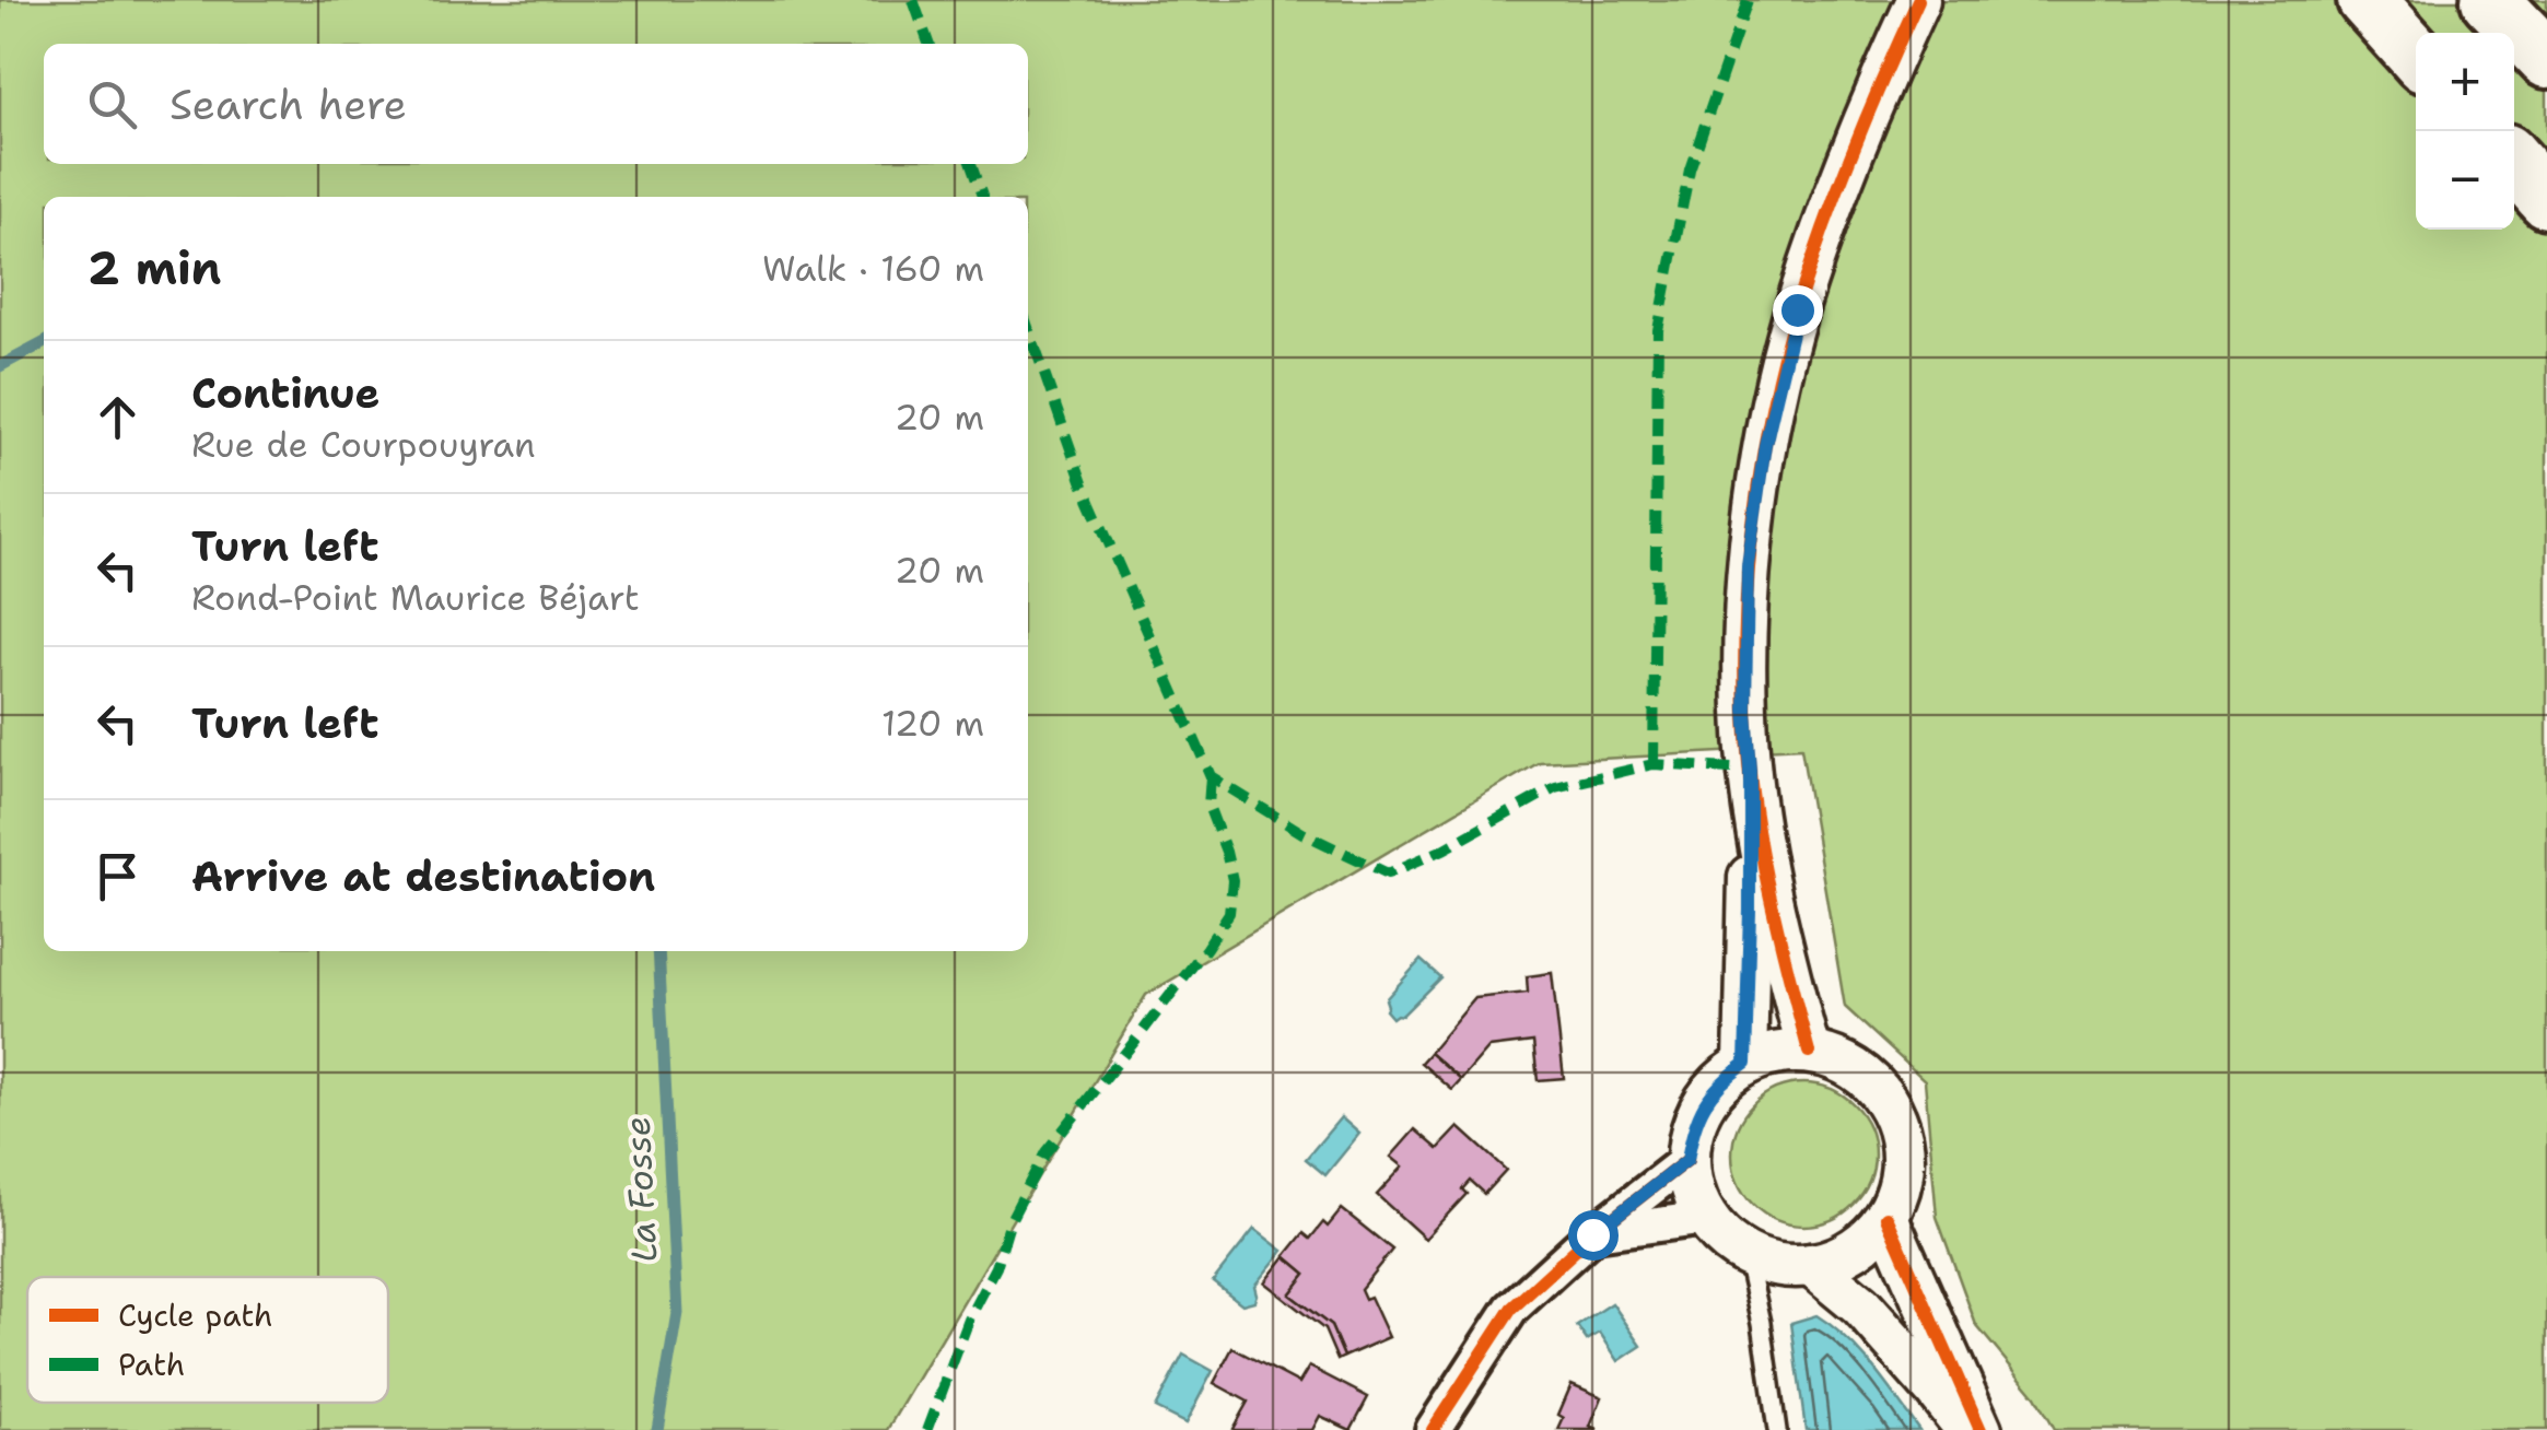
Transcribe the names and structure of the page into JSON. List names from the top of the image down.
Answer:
{
  "water": ["La Fosse"],
  "legend": ["Cycle path", "Path"],
  "page": {
    "map_buttons": ["+", "−"],
    "search": "Search here",
    "heading": ["2 min", "Walk · 160 m"],
    "list": [
      ["Continue", "Rue de Courpouyran", "20 m"],
      ["Turn left", "Rond-Point Maurice Béjart", "20 m"],
      ["Turn left", "120 m"],
      "Arrive at destination"
    ]
  }
}
